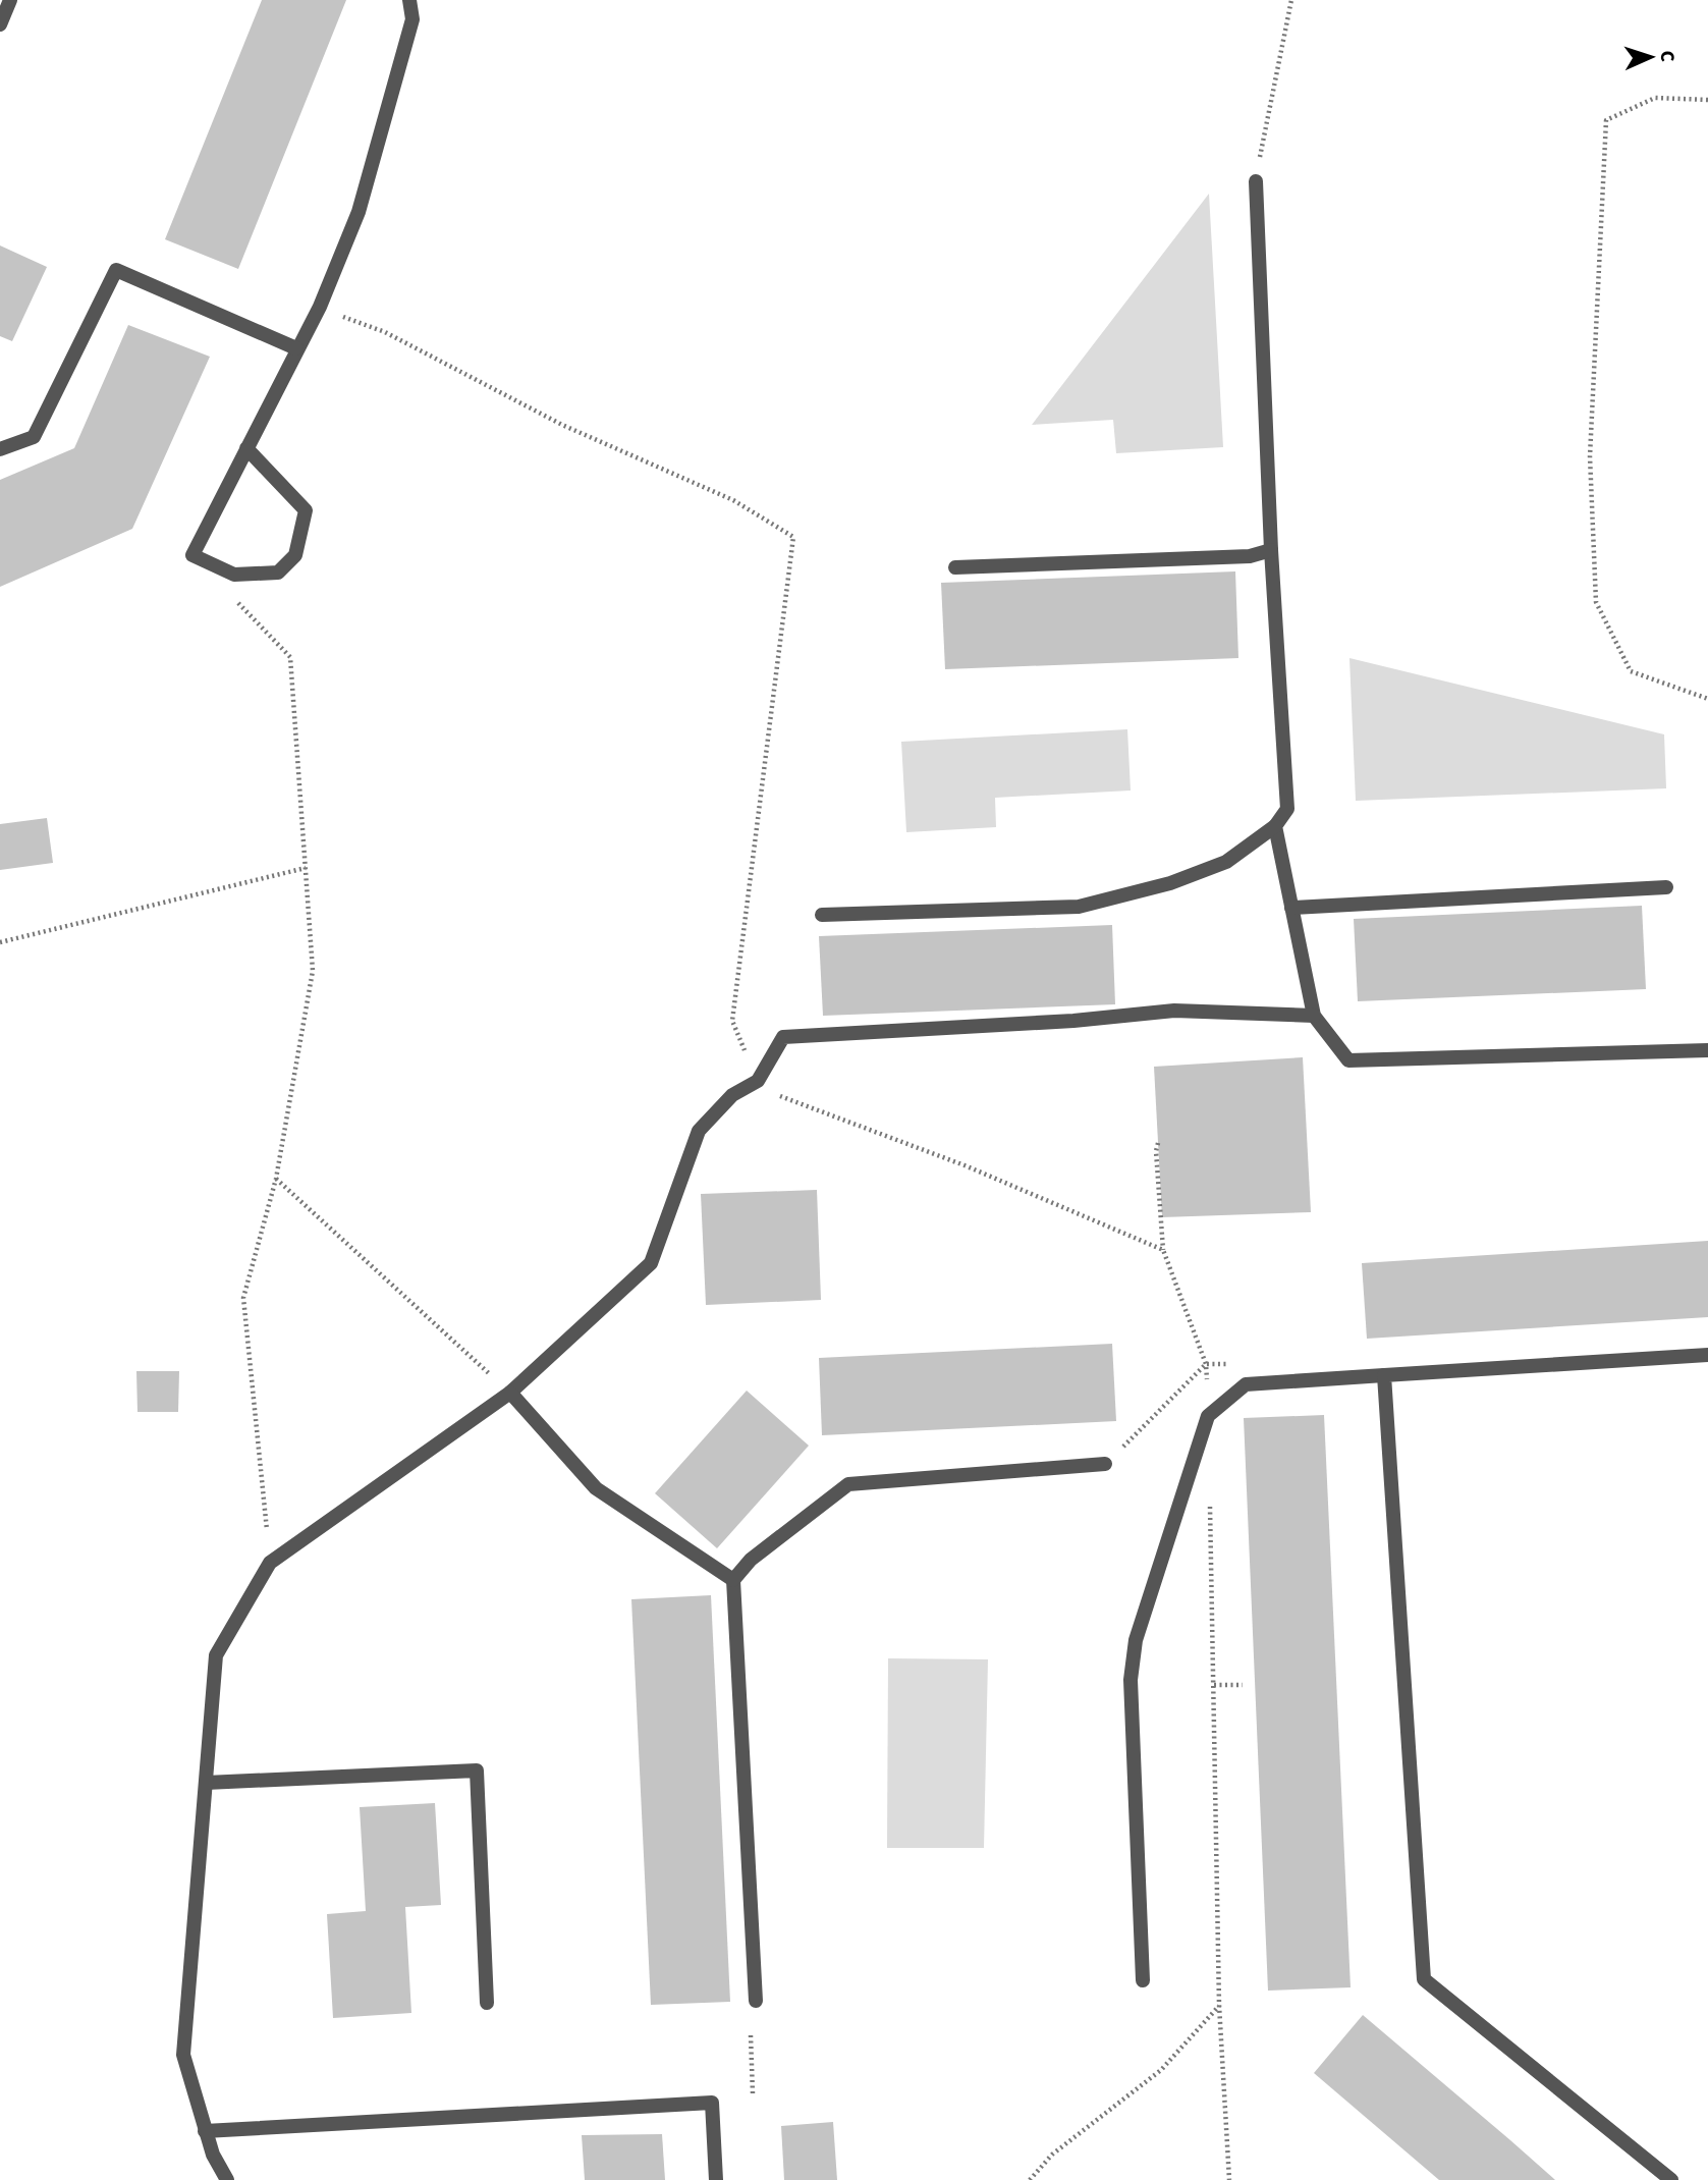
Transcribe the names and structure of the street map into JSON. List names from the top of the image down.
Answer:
{
  "north": "right"
}
